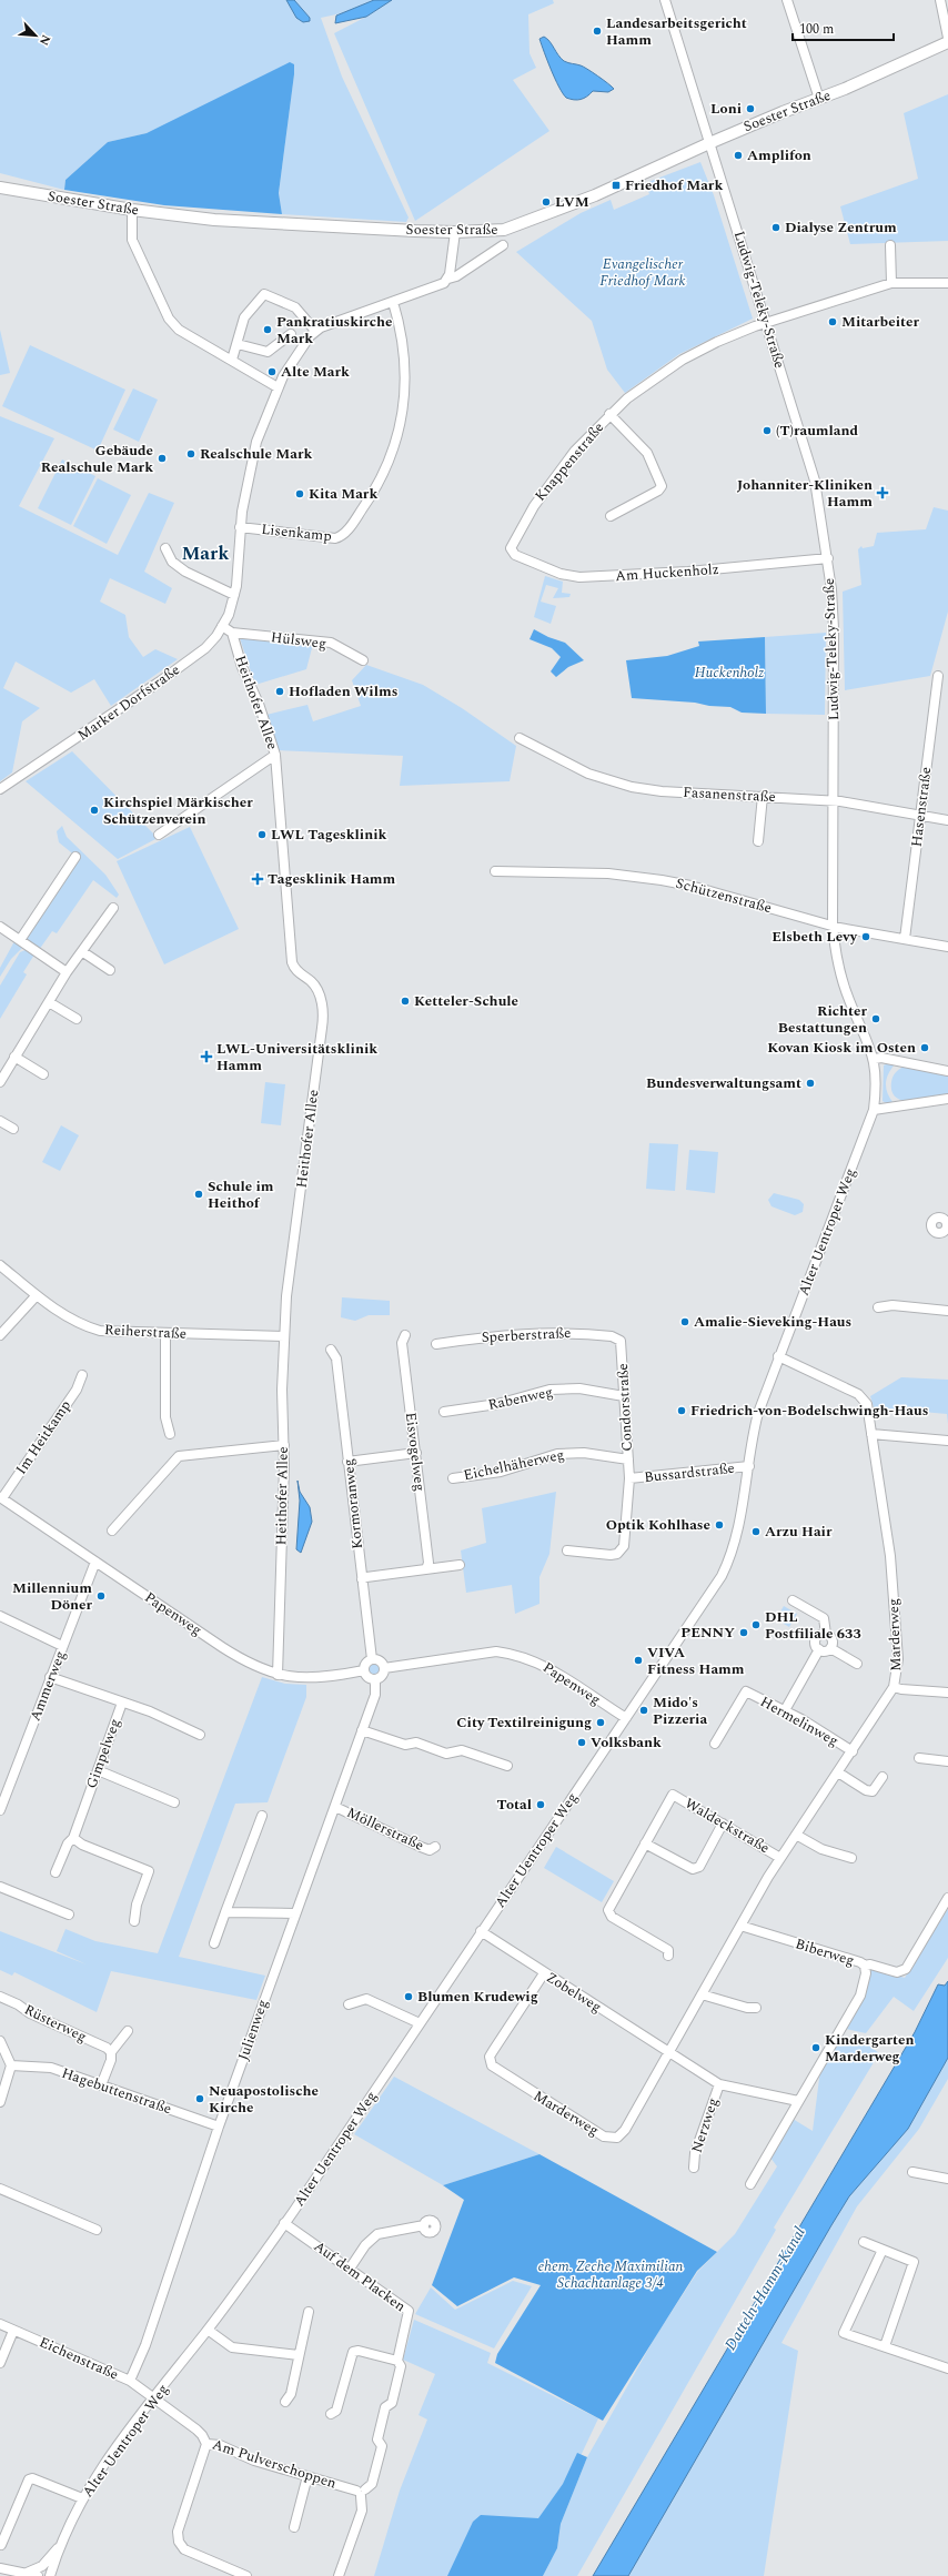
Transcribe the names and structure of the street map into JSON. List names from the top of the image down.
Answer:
{
  "streets": {
    "main road": ["Soester Straße"],
    "street": [
      "Ludwig-Teleky-Straße",
      "Knappenstraße",
      "Lisenkamp",
      "Am Huckenholz",
      "Hülsweg",
      "Marker Dorfstraße",
      "Heithofer Allee",
      "Fasanenstraße",
      "Hasenstraße",
      "Schützenstraße",
      "Alter Uentroper Weg",
      "Reiherstraße",
      "Sperberstraße",
      "Rabenweg",
      "Condorstraße",
      "Im Heitkamp",
      "Eisvogelweg",
      "Eichelhäherweg",
      "Bussardstraße",
      "Kormoranweg",
      "Papenweg",
      "Marderweg",
      "Ammerweg",
      "Hermelinweg",
      "Gimpelweg",
      "Waldeckstraße",
      "Möllerstraße",
      "Biberweg",
      "Zobelweg",
      "Rüsterweg",
      "Julienweg",
      "Hagebuttenstraße",
      "Nerzweg",
      "Auf dem Placken",
      "Eichenstraße",
      "Am Pulverschoppen"
    ]
  },
  "crossings": [
    ["Soester Straße", "Ludwig-Teleky-Straße"],
    ["Ludwig-Teleky-Straße", "Knappenstraße"],
    ["Ludwig-Teleky-Straße", "Am Huckenholz"],
    ["Ludwig-Teleky-Straße", "Fasanenstraße"],
    ["Ludwig-Teleky-Straße", "Schützenstraße"],
    ["Ludwig-Teleky-Straße", "Alter Uentroper Weg"],
    ["Knappenstraße", "Am Huckenholz"],
    ["Lisenkamp", "Marker Dorfstraße"],
    ["Hülsweg", "Heithofer Allee"],
    ["Heithofer Allee", "Reiherstraße"],
    ["Heithofer Allee", "Papenweg"],
    ["Fasanenstraße", "Hasenstraße"],
    ["Hasenstraße", "Schützenstraße"],
    ["Alter Uentroper Weg", "Bussardstraße"],
    ["Alter Uentroper Weg", "Papenweg"],
    ["Alter Uentroper Weg", "Marderweg"],
    ["Alter Uentroper Weg", "Zobelweg"],
    ["Alter Uentroper Weg", "Auf dem Placken"],
    ["Alter Uentroper Weg", "Eichenstraße"],
    ["Alter Uentroper Weg", "Am Pulverschoppen"],
    ["Sperberstraße", "Condorstraße"],
    ["Rabenweg", "Condorstraße"],
    ["Condorstraße", "Eichelhäherweg"],
    ["Condorstraße", "Bussardstraße"],
    ["Im Heitkamp", "Papenweg"],
    ["Kormoranweg", "Papenweg"],
    ["Kormoranweg", "Julienweg"],
    ["Papenweg", "Ammerweg"],
    ["Papenweg", "Julienweg"],
    ["Marderweg", "Hermelinweg"],
    ["Marderweg", "Waldeckstraße"],
    ["Marderweg", "Biberweg"],
    ["Marderweg", "Zobelweg"],
    ["Ammerweg", "Gimpelweg"],
    ["Möllerstraße", "Julienweg"],
    ["Julienweg", "Hagebuttenstraße"],
    ["Julienweg", "Eichenstraße"],
    ["Auf dem Placken", "Am Pulverschoppen"],
    ["Eichenstraße", "Am Pulverschoppen"]
  ],
  "districts": ["Mark"],
  "water": ["Datteln-Hamm-Kanal"],
  "parks": ["Evangelischer Friedhof Mark", "Huckenholz", "ehem. Zeche Maximilian Schachtanlage 3/4"],
  "places": {
    "other": [
      "Landesarbeitsgericht Hamm",
      "Loni",
      "Amplifon",
      "LVM",
      "Dialyse Zentrum",
      "Mitarbeiter",
      "Pankratiuskirche Mark",
      "Alte Mark",
      "(T)raumland",
      "Realschule Mark",
      "Gebäude Realschule Mark",
      "Kita Mark",
      "Hofladen Wilms",
      "Kirchspiel Märkischer Schützenverein",
      "LWL Tagesklinik",
      "Elsbeth Levy",
      "Ketteler-Schule",
      "Richter Bestattungen",
      "Kovan Kiosk im Osten",
      "Bundesverwaltungsamt",
      "Schule im Heithof",
      "Amalie-Sieveking-Haus",
      "Friedrich-von-Bodelschwingh-Haus",
      "Optik Kohlhase",
      "Arzu Hair",
      "Millennium Döner",
      "DHL Postfiliale 633",
      "PENNY",
      "VIVA Fitness Hamm",
      "Mido's Pizzeria",
      "City Textilreinigung",
      "Volksbank",
      "Total",
      "Blumen Krudewig",
      "Kindergarten Marderweg",
      "Neuapostolische Kirche"
    ],
    "transit": ["Friedhof Mark"],
    "health": ["Johanniter-Kliniken Hamm", "Tagesklinik Hamm", "LWL-Universitätsklinik Hamm"]
  },
  "scale_bar": "100 m",
  "north": "bottom right"
}
